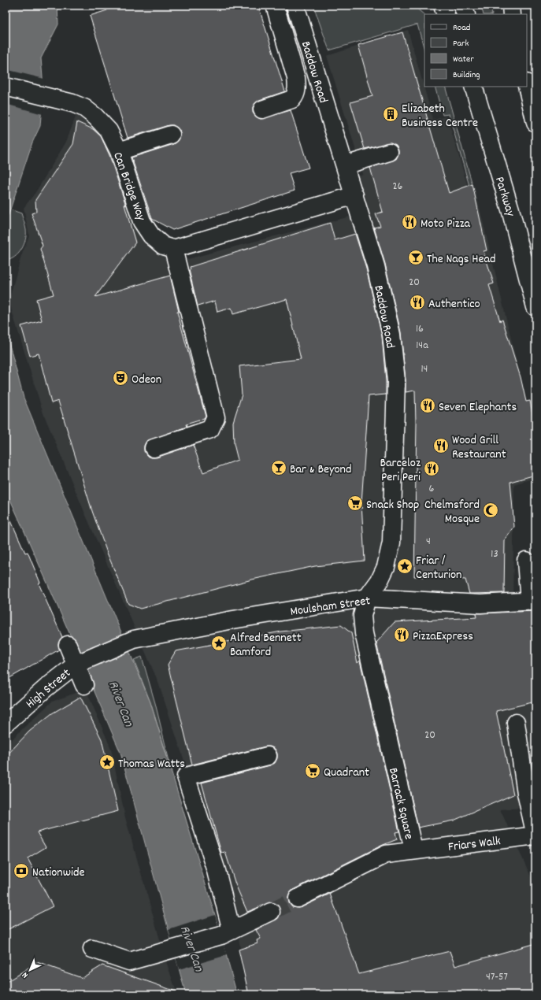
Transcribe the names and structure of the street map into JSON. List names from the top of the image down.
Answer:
{
  "streets": {
    "street": [
      "Baddow Road",
      "Can Bridge Way",
      "Parkway",
      "Moulsham Street",
      "High Street",
      "Barrack Square",
      "Friars Walk"
    ]
  },
  "crossings": [
    ["Baddow Road", "Moulsham Street"],
    ["Baddow Road", "Barrack Square"],
    ["Moulsham Street", "High Street"],
    ["Barrack Square", "Friars Walk"]
  ],
  "water": ["River Can"],
  "places": {
    "building": ["Elizabeth Business Centre"],
    "restaurant": [
      "Moto Pizza",
      "Authentico",
      "Seven Elephants",
      "Wood Grill Restaurant",
      "Barceloz Peri Peri",
      "PizzaExpress"
    ],
    "bar": ["The Nags Head", "Bar & Beyond"],
    "theatre": ["Odeon"],
    "supermarket": ["Snack Shop", "Quadrant"],
    "mosque": ["Chelmsford Mosque"],
    "place": ["Friar / Centurion", "Alfred Bennett Bamford", "Thomas Watts"],
    "bank": ["Nationwide"]
  },
  "house_numbers": [
    "26",
    "20",
    "16",
    "14a",
    "14",
    "6",
    "4",
    "13",
    "20",
    "47-57"
  ],
  "legend": [
    "Road",
    "Park",
    "Water",
    "Building"
  ],
  "north": "bottom left"
}
